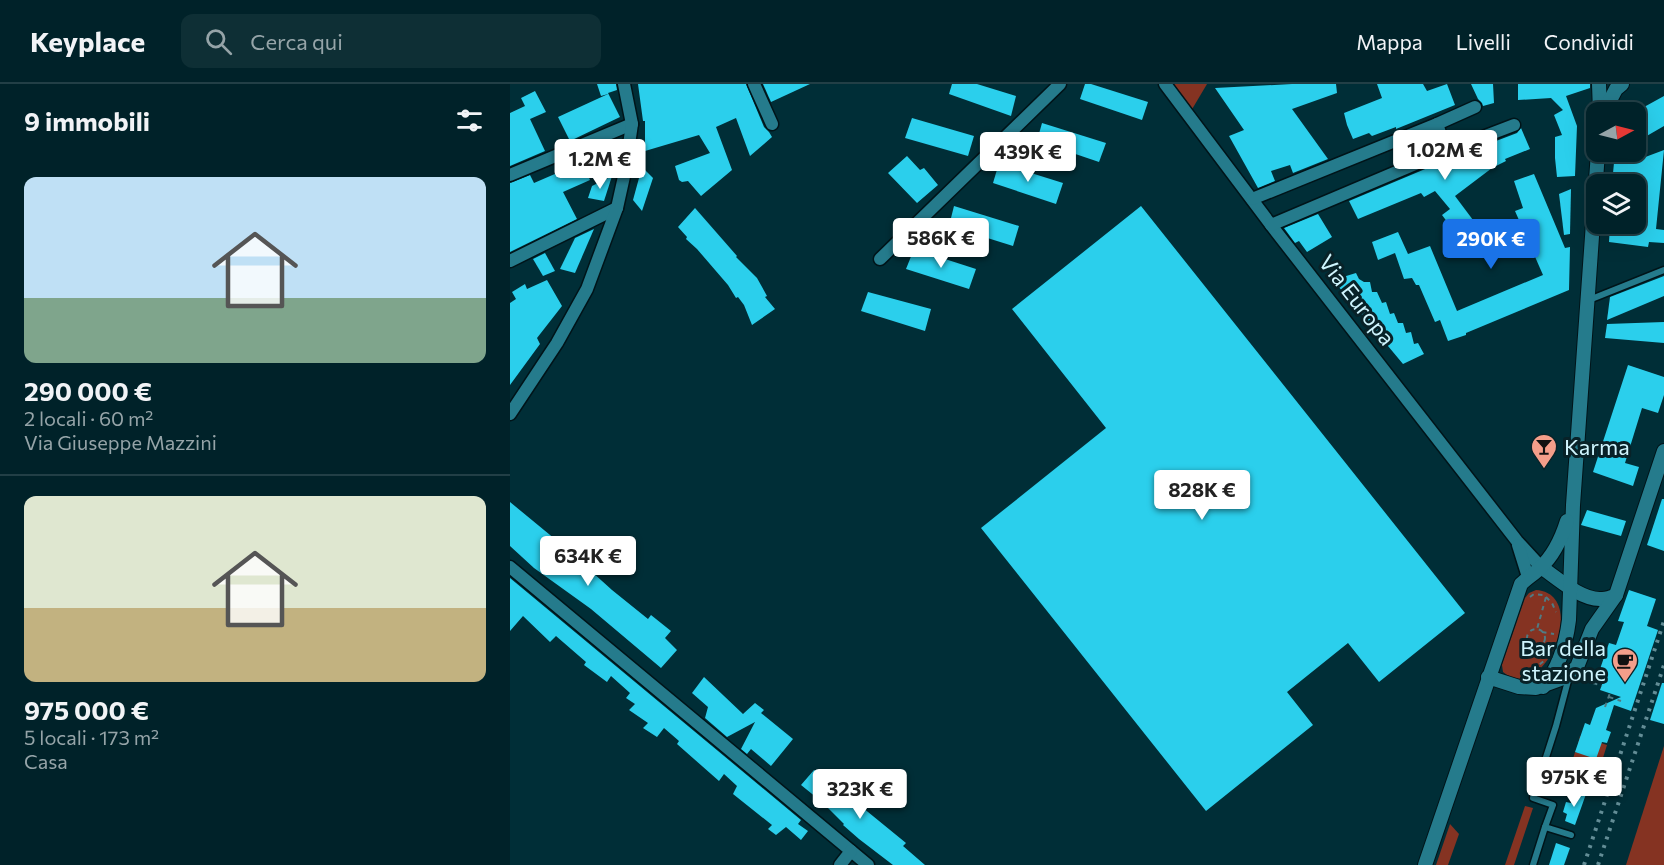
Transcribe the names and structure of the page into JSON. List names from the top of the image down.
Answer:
{
  "streets": {
    "street": ["Via Europa"]
  },
  "places": {
    "bar": ["Karma"],
    "cafe": ["Bar della stazione"]
  },
  "north": "right",
  "page": {
    "header": "Keyplace",
    "search": "Cerca qui",
    "nav": ["Mappa", "Livelli", "Condividi"],
    "heading": "9 immobili",
    "price": [
      "1.02M €",
      "439K €",
      "1.2M €",
      "586K €",
      "290K €",
      "828K €",
      "634K €",
      "975K €",
      "323K €"
    ],
    "list": [
      {
        "name": "290 000 €",
        "note": "2 locali · 60 m² · Via Giuseppe Mazzini"
      },
      {
        "name": "975 000 €",
        "note": "5 locali · 173 m² · Casa"
      }
    ]
  }
}
